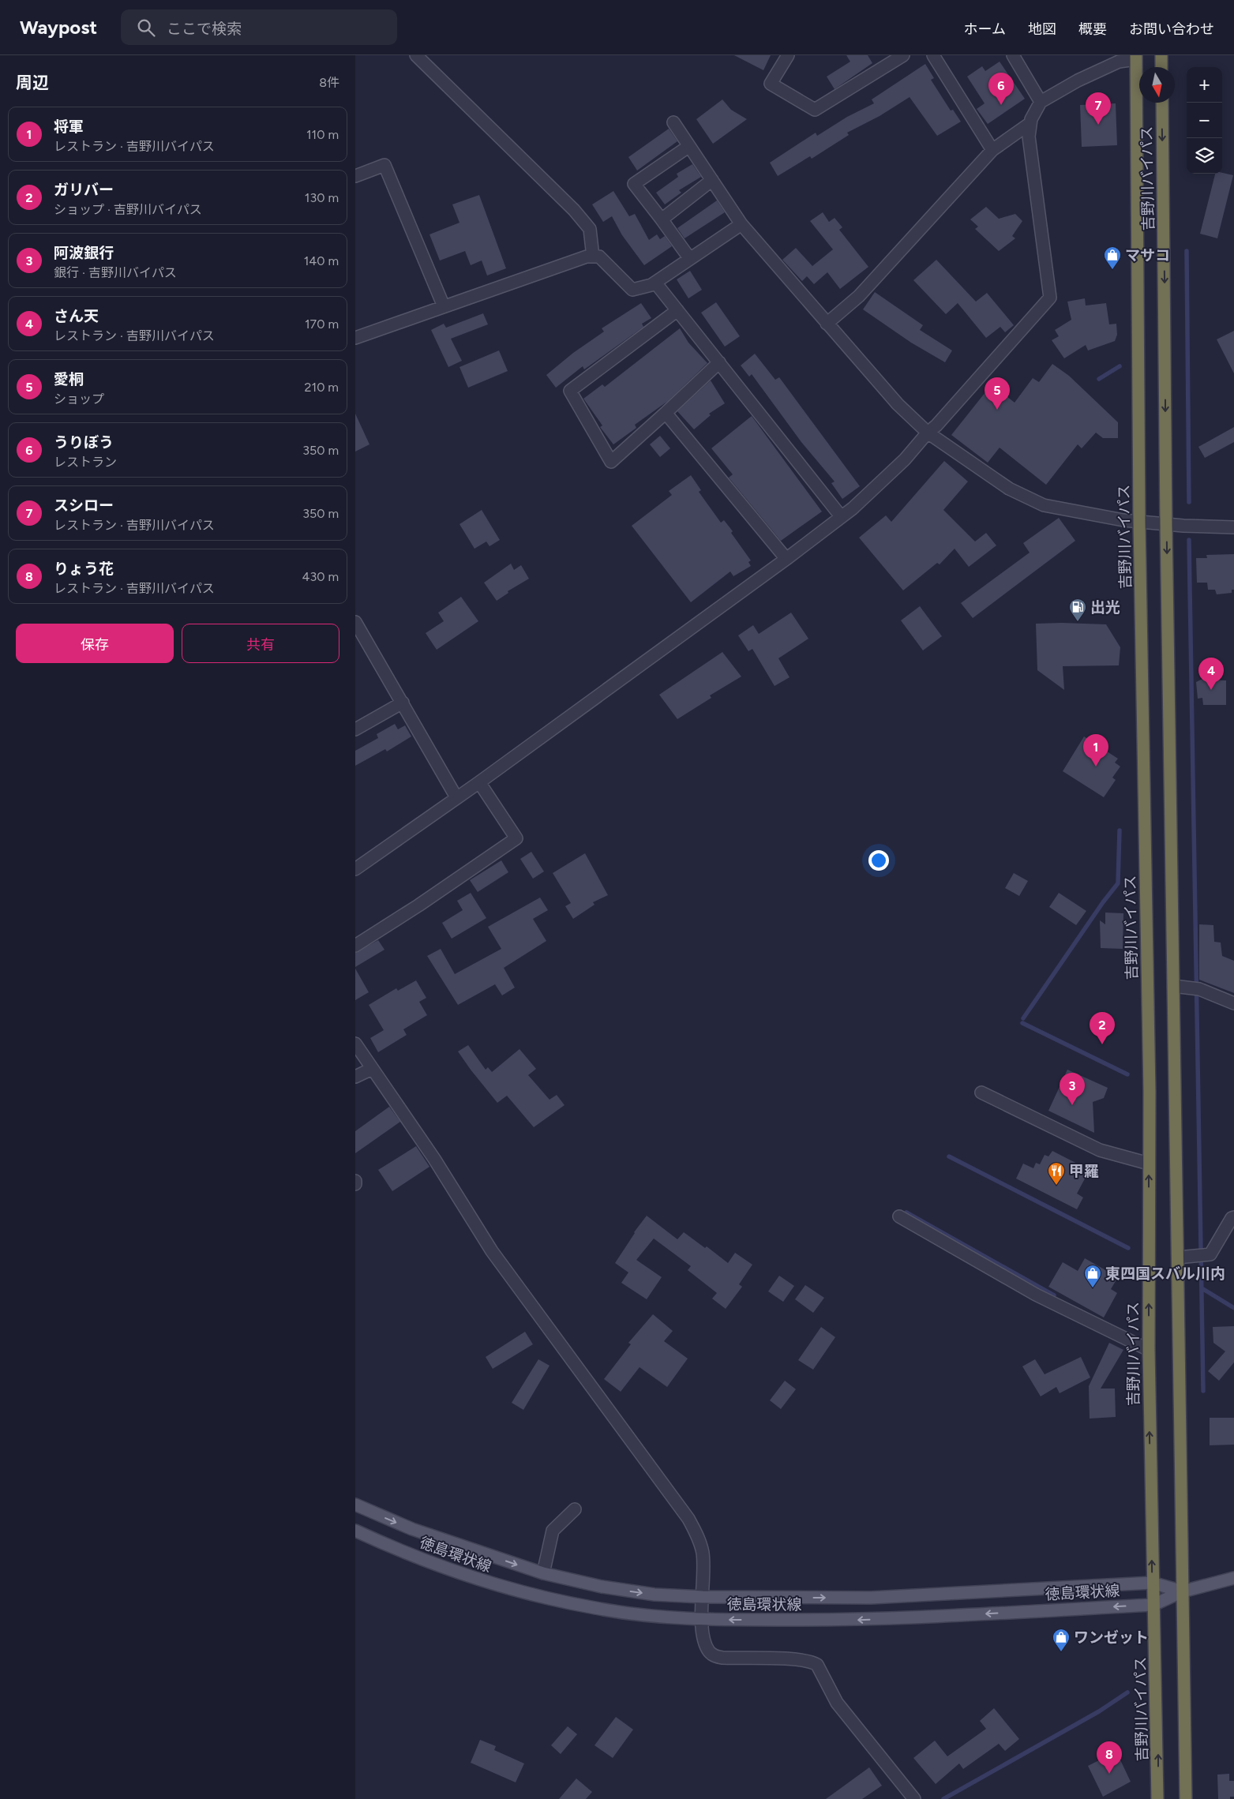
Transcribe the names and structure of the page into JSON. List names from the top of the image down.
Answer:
{
  "streets": {
    "highway": ["吉野川バイパス"],
    "main road": ["徳島環状線"]
  },
  "crossings": [
    ["吉野川バイパス", "徳島環状線"]
  ],
  "places": {
    "shop": ["マサコ", "東四国スバル川内", "ワンゼット"],
    "fuel station": ["出光"],
    "restaurant": ["甲羅"]
  },
  "north": "bottom",
  "page": {
    "header": "Waypost",
    "search": "ここで検索",
    "nav": [
      "ホーム",
      "地図",
      "概要",
      "お問い合わせ"
    ],
    "heading": ["周辺", "8件"],
    "map_buttons": ["+", "−"],
    "pins": [
      "6",
      "7",
      "5",
      "4",
      "1",
      "2",
      "3",
      "8"
    ],
    "list": [
      {
        "mark": "1",
        "name": "将軍",
        "note": "レストラン · 吉野川バイパス",
        "value": "110 m"
      },
      {
        "mark": "2",
        "name": "ガリバー",
        "note": "ショップ · 吉野川バイパス",
        "value": "130 m"
      },
      {
        "mark": "3",
        "name": "阿波銀行",
        "note": "銀行 · 吉野川バイパス",
        "value": "140 m"
      },
      {
        "mark": "4",
        "name": "さん天",
        "note": "レストラン · 吉野川バイパス",
        "value": "170 m"
      },
      {
        "mark": "5",
        "name": "愛桐",
        "note": "ショップ",
        "value": "210 m"
      },
      {
        "mark": "6",
        "name": "うりぼう",
        "note": "レストラン",
        "value": "350 m"
      },
      {
        "mark": "7",
        "name": "スシロー",
        "note": "レストラン · 吉野川バイパス",
        "value": "350 m"
      },
      {
        "mark": "8",
        "name": "りょう花",
        "note": "レストラン · 吉野川バイパス",
        "value": "430 m"
      }
    ],
    "buttons": ["保存", "共有"]
  }
}
